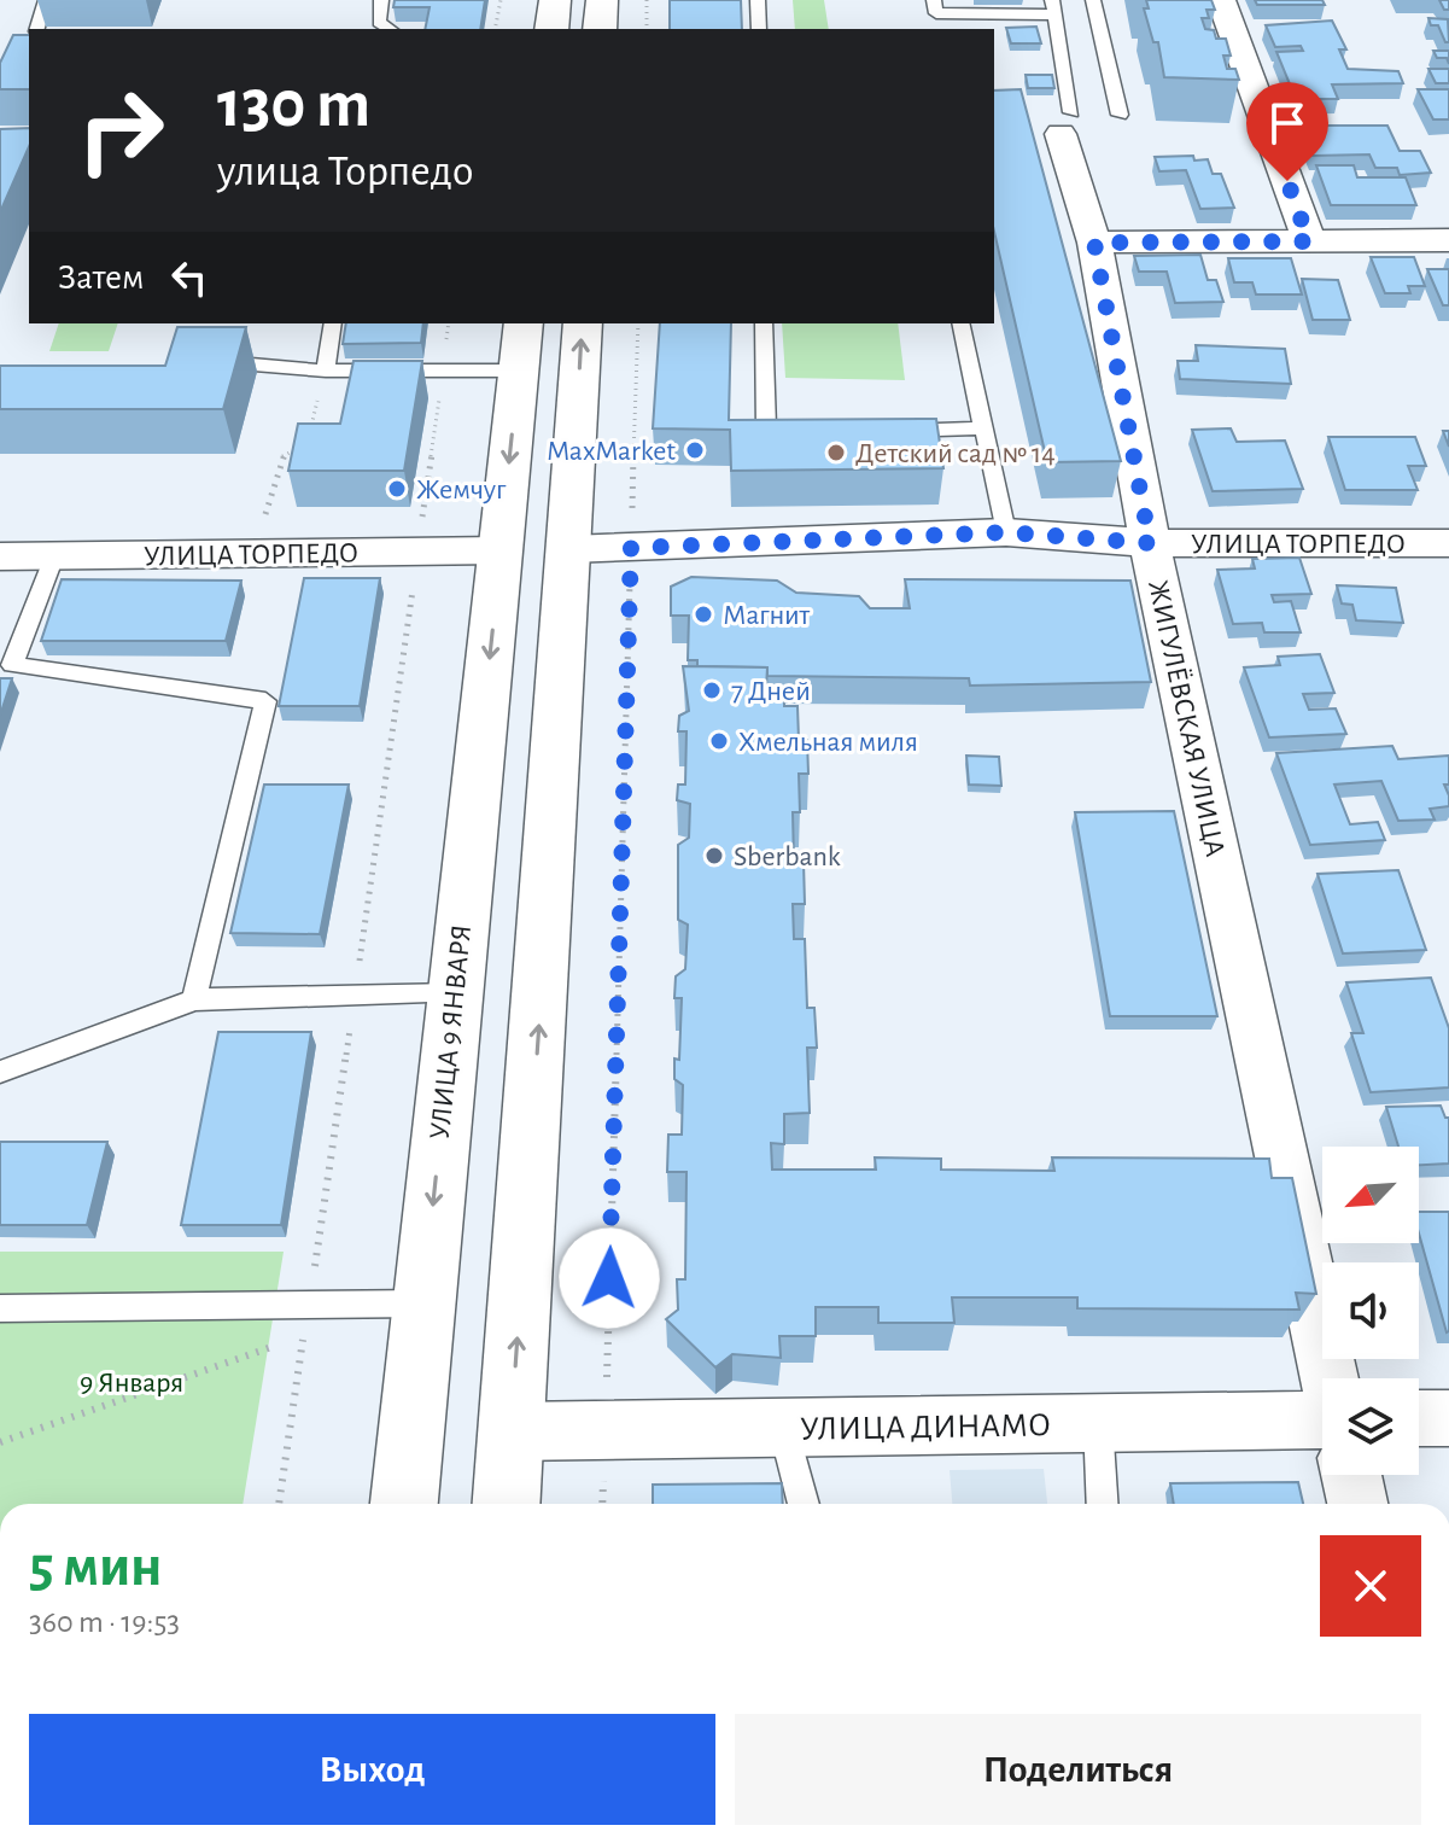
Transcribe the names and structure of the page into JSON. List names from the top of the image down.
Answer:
{
  "streets": {
    "main road": ["УЛИЦА 9 ЯНВАРЯ"],
    "street": ["УЛИЦА ТОРПЕДО", "ЖИГУЛЁВСКАЯ УЛИЦА", "УЛИЦА ДИНАМО"]
  },
  "crossings": [
    ["УЛИЦА ТОРПЕДО", "ЖИГУЛЁВСКАЯ УЛИЦА"],
    ["УЛИЦА ТОРПЕДО", "УЛИЦА 9 ЯНВАРЯ"]
  ],
  "parks": ["9 Января"],
  "places": [
    "MaxMarket",
    "Детский сад № 14",
    "Жемчуг",
    "Магнит",
    "7 Дней",
    "Хмельная миля",
    "Sberbank"
  ],
  "north": "bottom left",
  "page": {
    "turn": ["130 m", "улица Торпедо"],
    "then": "Затем",
    "heading": ["5 мин", "360 m · 19:53"],
    "buttons": ["Выход", "Поделиться"]
  }
}
